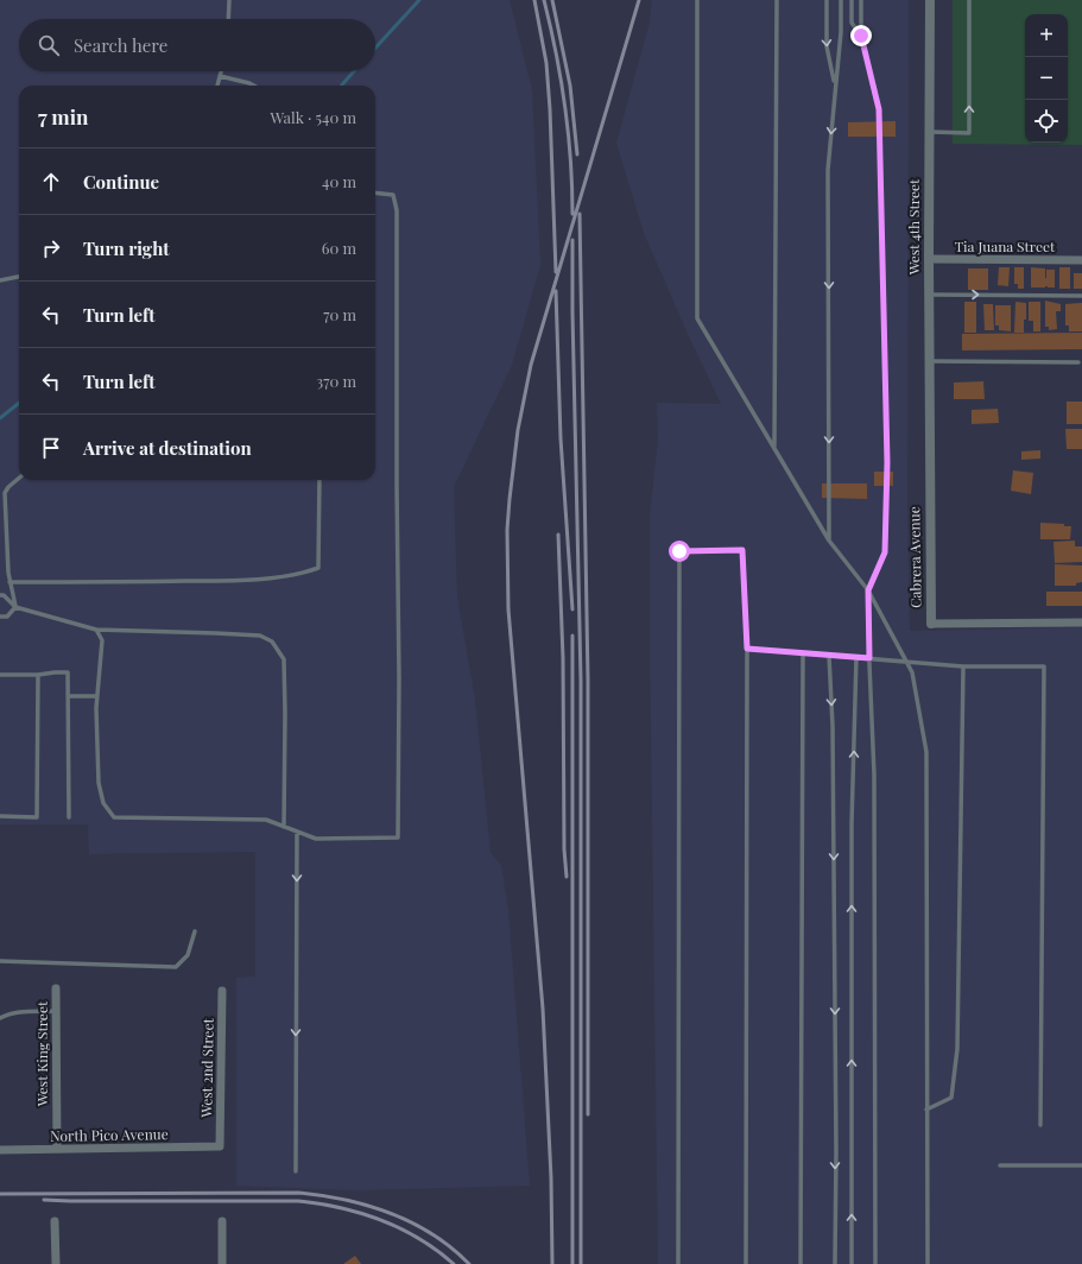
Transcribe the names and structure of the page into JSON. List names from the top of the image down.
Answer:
{
  "streets": {
    "street": [
      "West 4th Street",
      "Tia Juana Street",
      "Cabrera Avenue",
      "West King Street",
      "West 2nd Street",
      "North Pico Avenue"
    ]
  },
  "crossings": [
    ["West 4th Street", "Tia Juana Street"],
    ["West 4th Street", "Cabrera Avenue"],
    ["West King Street", "North Pico Avenue"],
    ["West 2nd Street", "North Pico Avenue"]
  ],
  "page": {
    "map_buttons": ["+", "−"],
    "search": "Search here",
    "heading": ["7 min", "Walk · 540 m"],
    "list": [
      ["Continue", "40 m"],
      ["Turn right", "60 m"],
      ["Turn left", "70 m"],
      ["Turn left", "370 m"],
      "Arrive at destination"
    ]
  }
}
